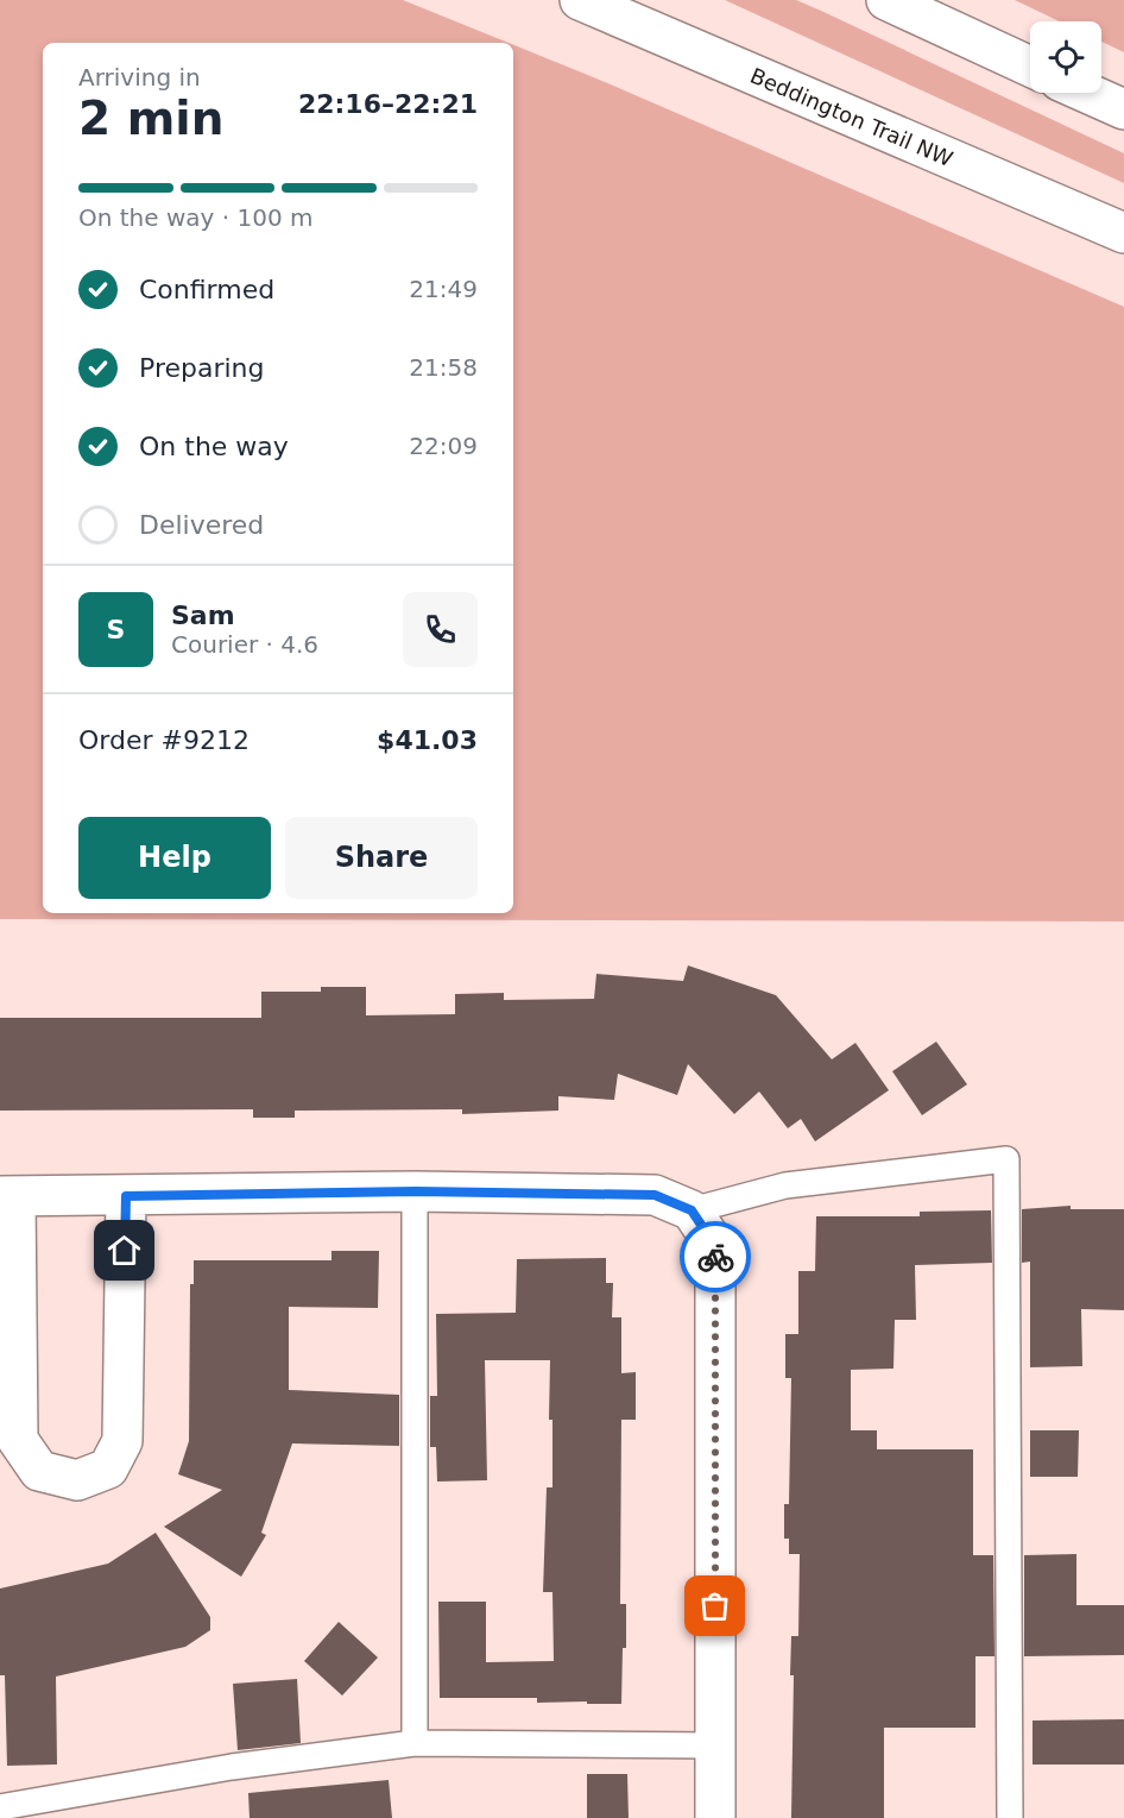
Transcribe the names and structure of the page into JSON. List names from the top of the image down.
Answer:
{
  "streets": {
    "street": ["Beddington Trail NW"]
  },
  "page": {
    "heading": ["2 min", "Arriving in", "22:16–22:21"],
    "panel": [
      "Sam",
      "Courier · 4.6",
      "Order #9212",
      "$41.03"
    ],
    "bar": "On the way · 100 m",
    "list": [
      ["Confirmed", "21:49"],
      ["Preparing", "21:58"],
      ["On the way", "22:09"],
      "Delivered"
    ],
    "round": "S",
    "buttons": ["Help", "Share"]
  }
}
